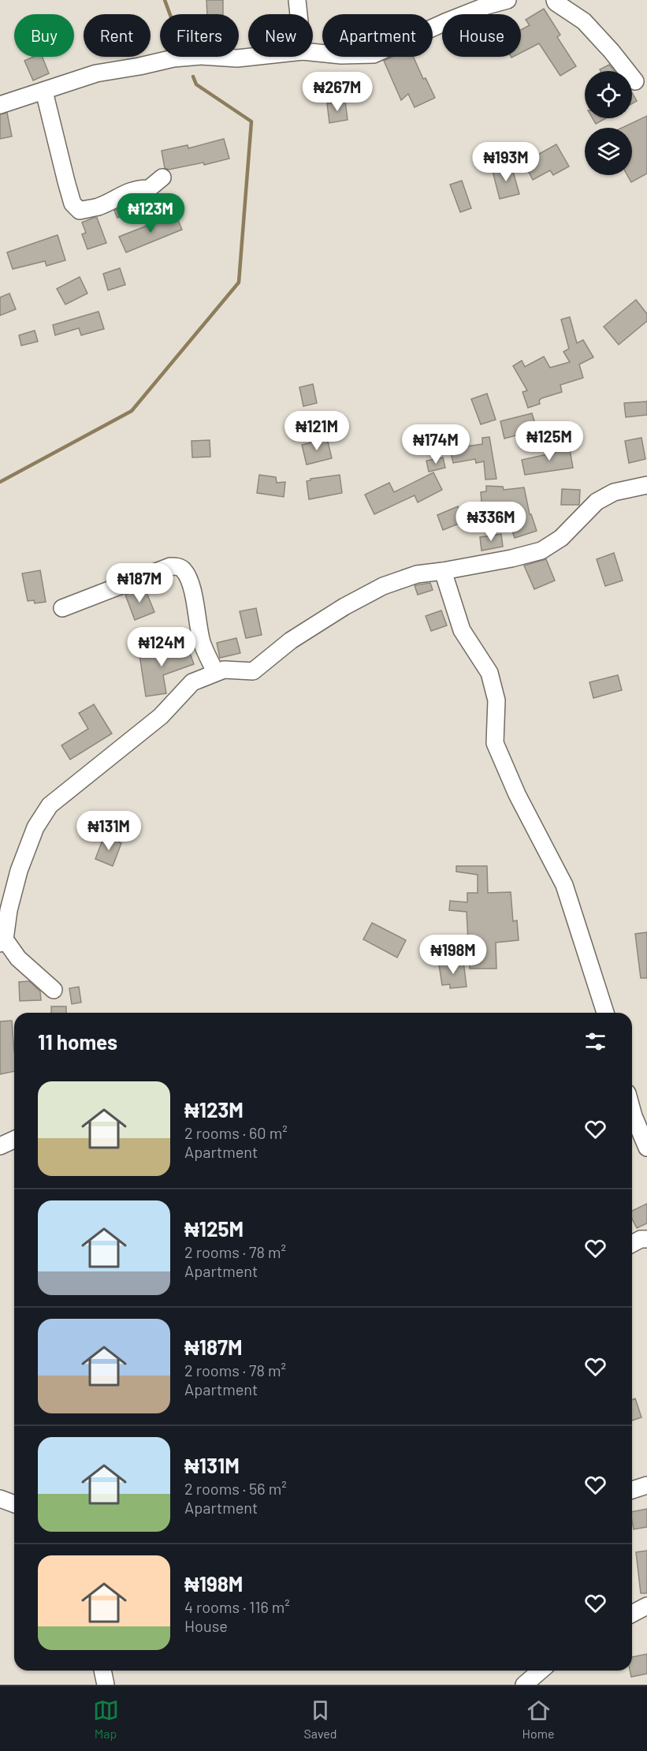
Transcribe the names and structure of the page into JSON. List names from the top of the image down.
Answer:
{
  "page": {
    "chip": [
      "Buy",
      "Rent",
      "Filters",
      "New",
      "Apartment",
      "House"
    ],
    "price": [
      "₦267M",
      "₦193M",
      "₦123M",
      "₦121M",
      "₦125M",
      "₦174M",
      "₦336M",
      "₦187M",
      "₦124M",
      "₦131M",
      "₦198M"
    ],
    "heading": "11 homes",
    "list": [
      {
        "name": "₦123M",
        "note": "2 rooms · 60 m² · Apartment"
      },
      {
        "name": "₦125M",
        "note": "2 rooms · 78 m² · Apartment"
      },
      {
        "name": "₦187M",
        "note": "2 rooms · 78 m² · Apartment"
      },
      {
        "name": "₦131M",
        "note": "2 rooms · 56 m² · Apartment"
      },
      {
        "name": "₦198M",
        "note": "4 rooms · 116 m² · House"
      }
    ],
    "tabs": ["Map", "Saved", "Home"]
  }
}
